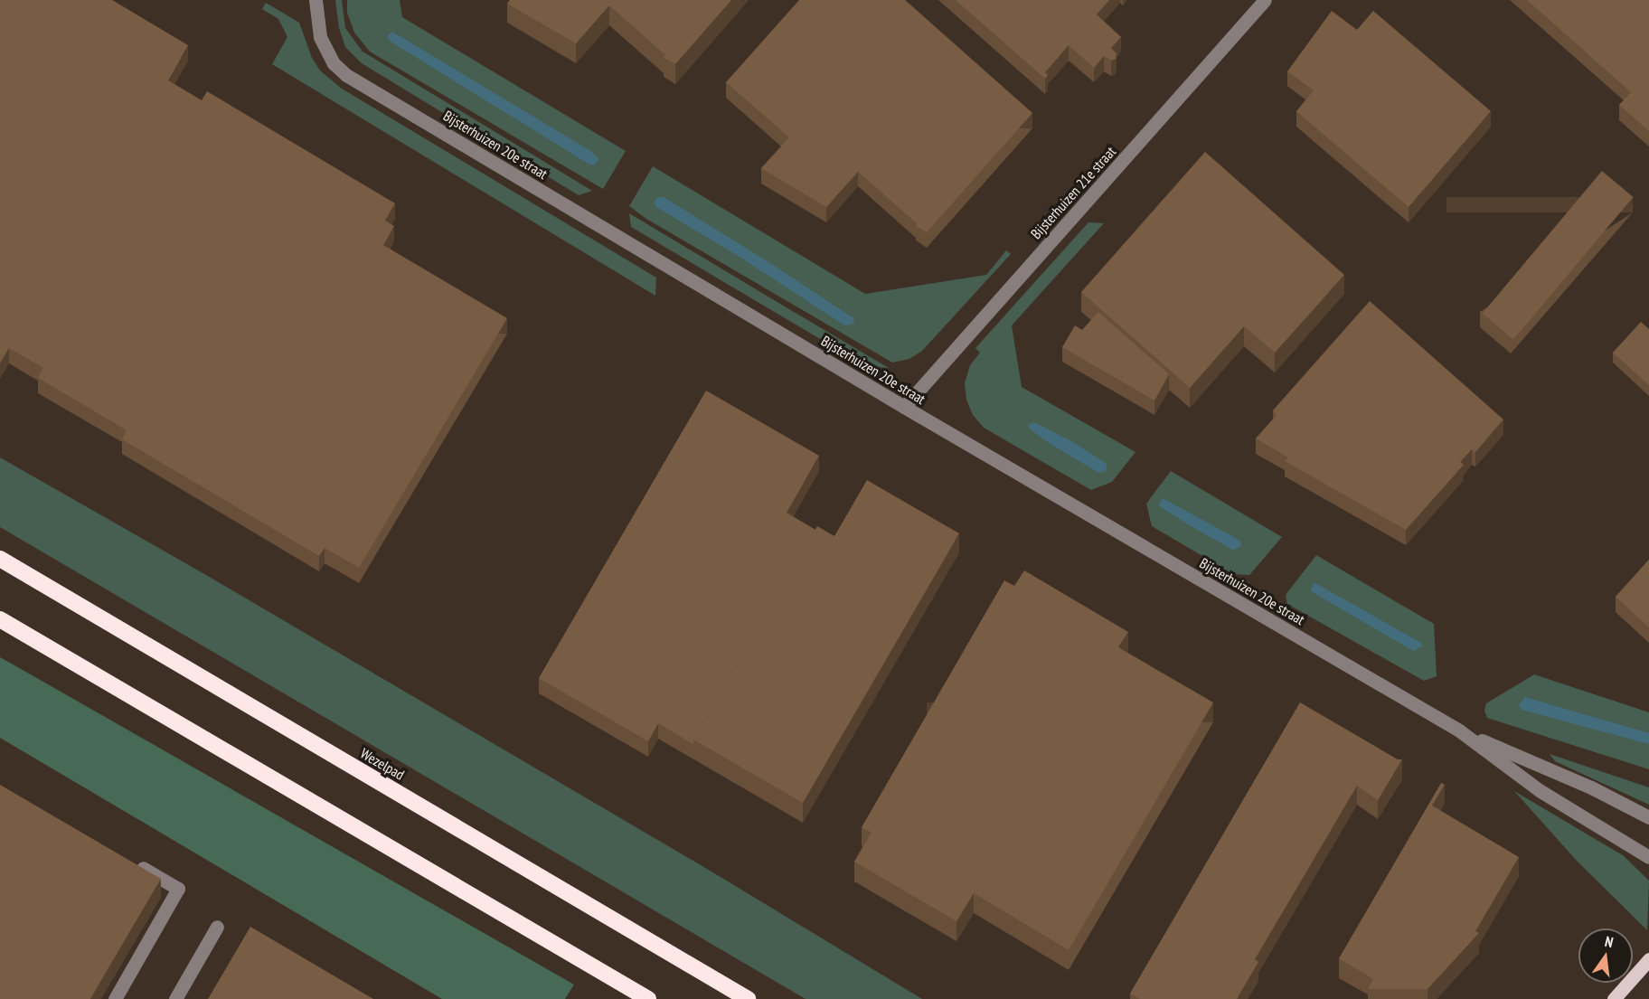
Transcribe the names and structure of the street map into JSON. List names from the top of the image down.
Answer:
{
  "streets": {
    "highway": ["Wezelpad"],
    "street": ["Bijsterhuizen 20e straat", "Bijsterhuizen 21e straat"]
  },
  "crossings": [
    ["Bijsterhuizen 20e straat", "Bijsterhuizen 21e straat"]
  ],
  "north": "top"
}
